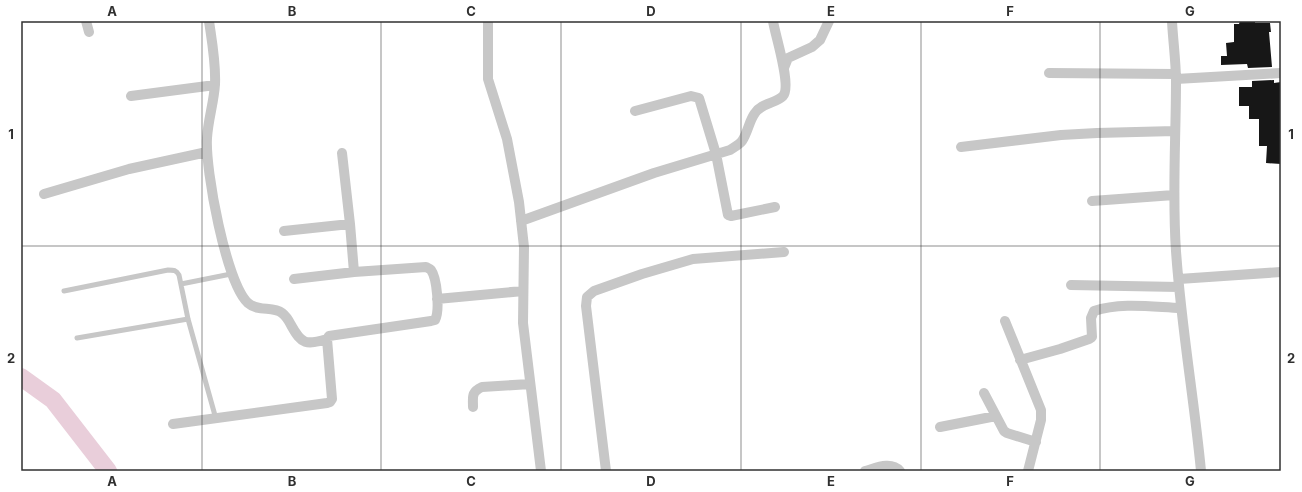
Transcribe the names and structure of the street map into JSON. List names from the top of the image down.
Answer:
{
  "grid": {
    "columns": [
      "A",
      "B",
      "C",
      "D",
      "E",
      "F",
      "G"
    ],
    "rows": ["1", "2"]
  }
}
